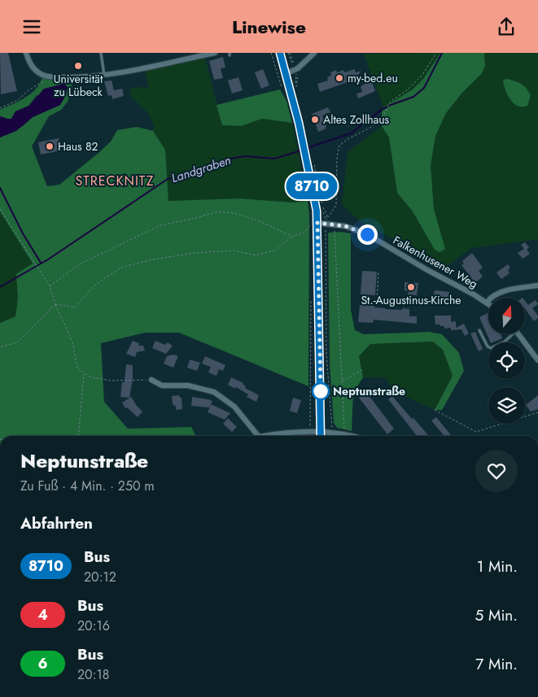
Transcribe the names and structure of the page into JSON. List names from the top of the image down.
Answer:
{
  "streets": {
    "street": ["Falkenhusener Weg"]
  },
  "districts": ["STRECKNITZ"],
  "water": ["Landgraben"],
  "places": [
    "Universität zu Lübeck",
    "my-bed.eu",
    "Altes Zollhaus",
    "Haus 82",
    "St.-Augustinus-Kirche",
    "Neptunstraße"
  ],
  "lines": ["bus line 8710"],
  "north": "top",
  "page": {
    "header": "Linewise",
    "on_map": "8710",
    "heading": [
      ["Neptunstraße", "Zu Fuß · 4 Min. · 250 m"],
      "Abfahrten"
    ],
    "list": [
      {
        "mark": "8710",
        "name": "Bus",
        "note": "20:12",
        "value": "1 Min."
      },
      {
        "mark": "4",
        "name": "Bus",
        "note": "20:16",
        "value": "5 Min."
      },
      {
        "mark": "6",
        "name": "Bus",
        "note": "20:18",
        "value": "7 Min."
      }
    ]
  }
}
